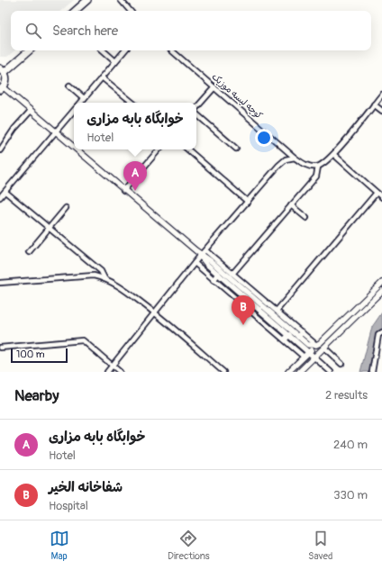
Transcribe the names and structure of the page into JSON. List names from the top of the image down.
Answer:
{
  "streets": {
    "street": ["کوچه لیسه موزیک"]
  },
  "scale_bar": "100 m",
  "page": {
    "search": "Search here",
    "popup": ["خوابگاه بابه مزاری", "Hotel"],
    "pins": ["A", "B"],
    "scale": "100 m",
    "heading": ["Nearby", "2 results"],
    "list": [
      {
        "mark": "A",
        "name": "خوابگاه بابه مزاری",
        "note": "Hotel",
        "value": "240 m"
      },
      {
        "mark": "B",
        "name": "شفاخانه الخیر",
        "note": "Hospital",
        "value": "330 m"
      }
    ],
    "nav": ["Map", "Directions", "Saved"]
  }
}
